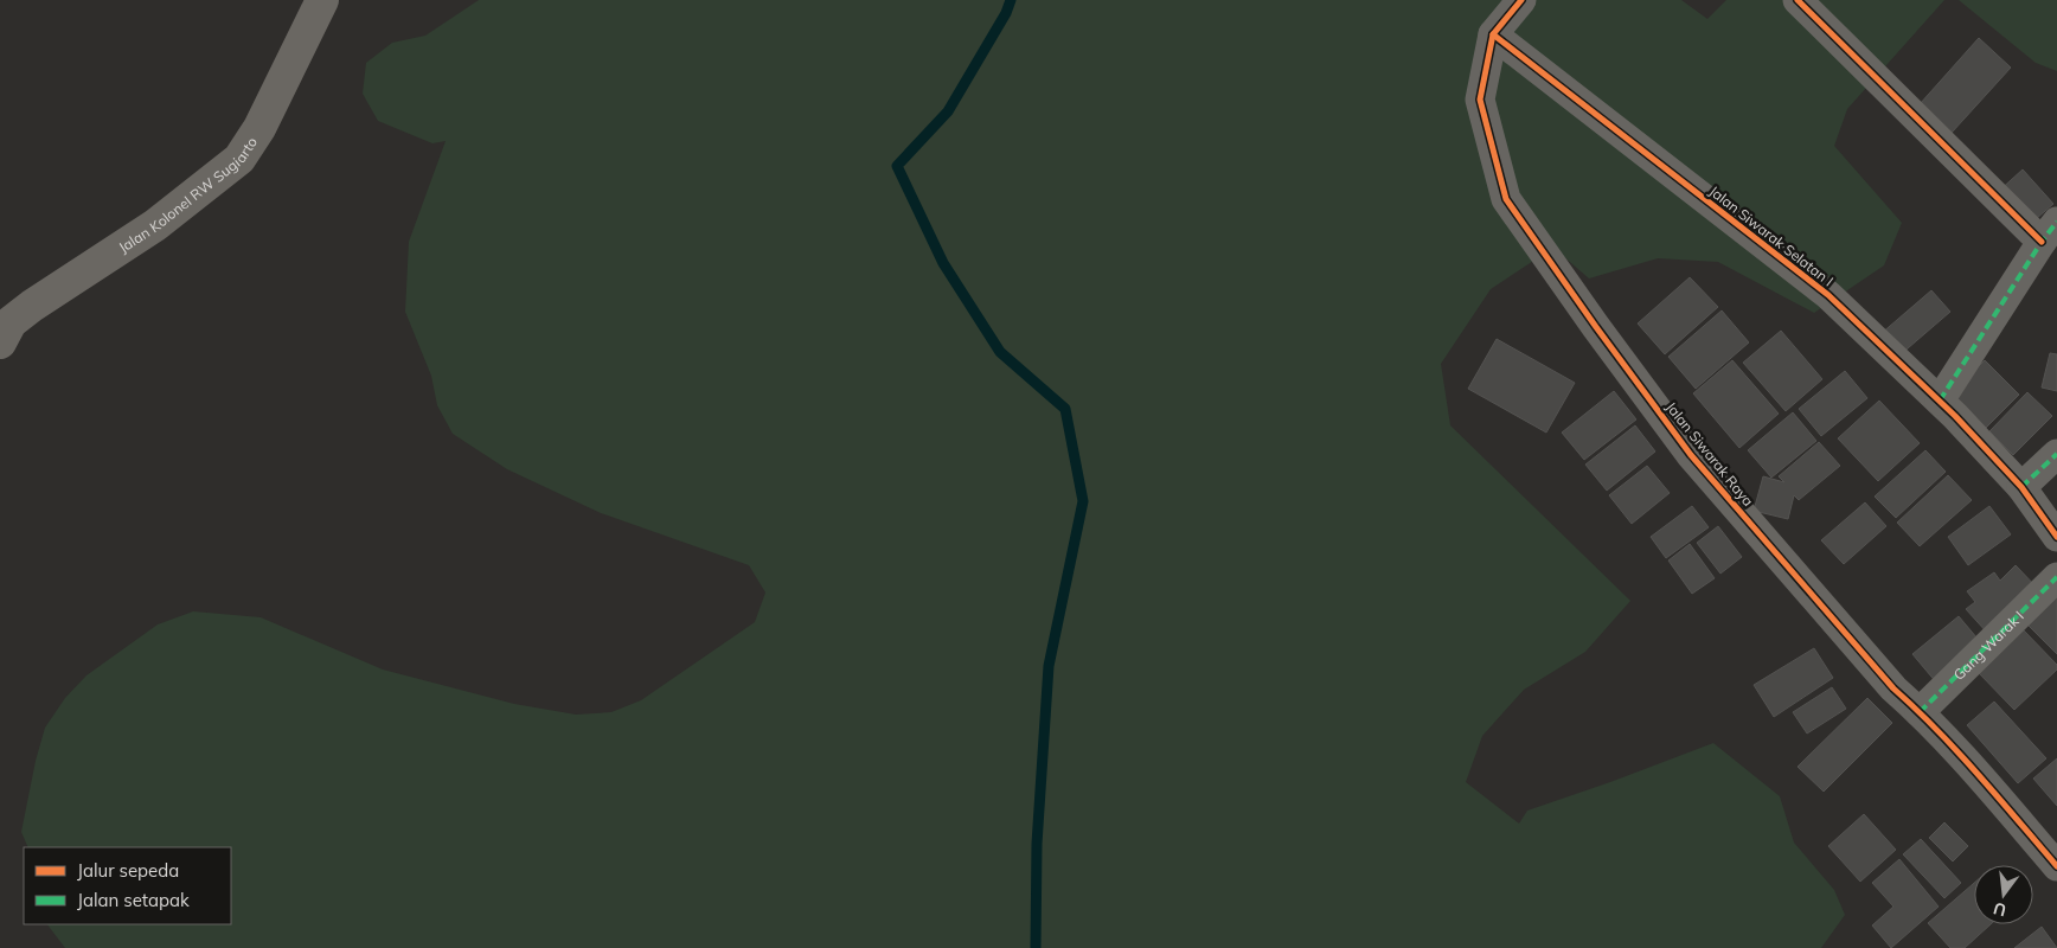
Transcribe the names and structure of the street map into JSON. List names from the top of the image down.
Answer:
{
  "streets": {
    "main road": ["Jalan Kolonel RW Sugiarto"],
    "street": ["Jalan Siwarak Selatan I", "Jalan Siwarak Raya", "Gang Warak I"]
  },
  "crossings": [
    ["Jalan Siwarak Selatan I", "Jalan Siwarak Raya"],
    ["Jalan Siwarak Raya", "Gang Warak I"]
  ],
  "legend": ["Jalur sepeda", "Jalan setapak"],
  "north": "bottom"
}
